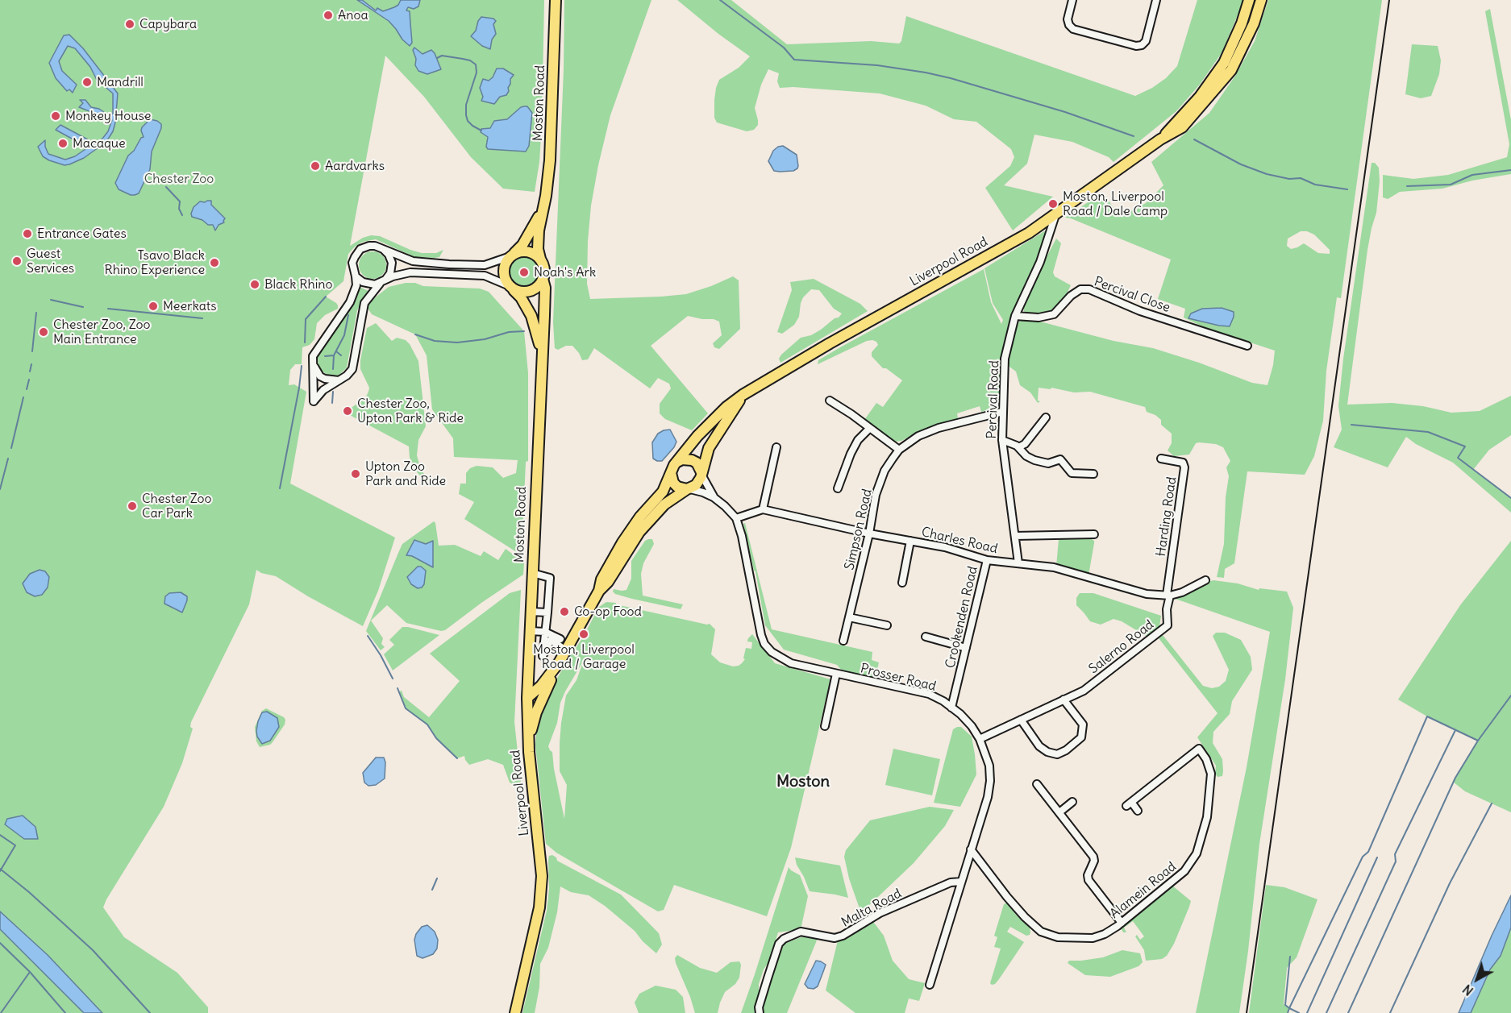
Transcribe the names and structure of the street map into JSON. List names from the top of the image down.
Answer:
{
  "streets": {
    "highway": ["Moston Road", "Liverpool Road"],
    "street": [
      "Percival Close",
      "Percival Road",
      "Harding Road",
      "Simpson Road",
      "Charles Road",
      "Crookenden Road",
      "Salerno Road",
      "Prosser Road",
      "Alamein Road",
      "Malta Road"
    ]
  },
  "crossings": [
    ["Moston Road", "Liverpool Road"],
    ["Liverpool Road", "Percival Road"],
    ["Liverpool Road", "Prosser Road"],
    ["Percival Close", "Percival Road"],
    ["Percival Road", "Simpson Road"],
    ["Percival Road", "Charles Road"],
    ["Harding Road", "Charles Road"],
    ["Harding Road", "Salerno Road"],
    ["Simpson Road", "Charles Road"],
    ["Charles Road", "Crookenden Road"],
    ["Charles Road", "Salerno Road"],
    ["Crookenden Road", "Prosser Road"],
    ["Salerno Road", "Prosser Road"],
    ["Prosser Road", "Alamein Road"],
    ["Prosser Road", "Malta Road"]
  ],
  "districts": ["Moston"],
  "parks": ["Chester Zoo"],
  "places": [
    "Anoa",
    "Capybara",
    "Mandrill",
    "Monkey House",
    "Macaque",
    "Aardvarks",
    "Moston, Liverpool Road / Dale Camp",
    "Entrance Gates",
    "Guest Services",
    "Tsavo Black Rhino Experience",
    "Noah's Ark",
    "Black Rhino",
    "Meerkats",
    "Chester Zoo, Zoo Main Entrance",
    "Chester Zoo, Upton Park & Ride",
    "Upton Zoo Park and Ride",
    "Chester Zoo Car Park",
    "Co-op Food",
    "Moston, Liverpool Road / Garage"
  ],
  "north": "bottom left"
}
